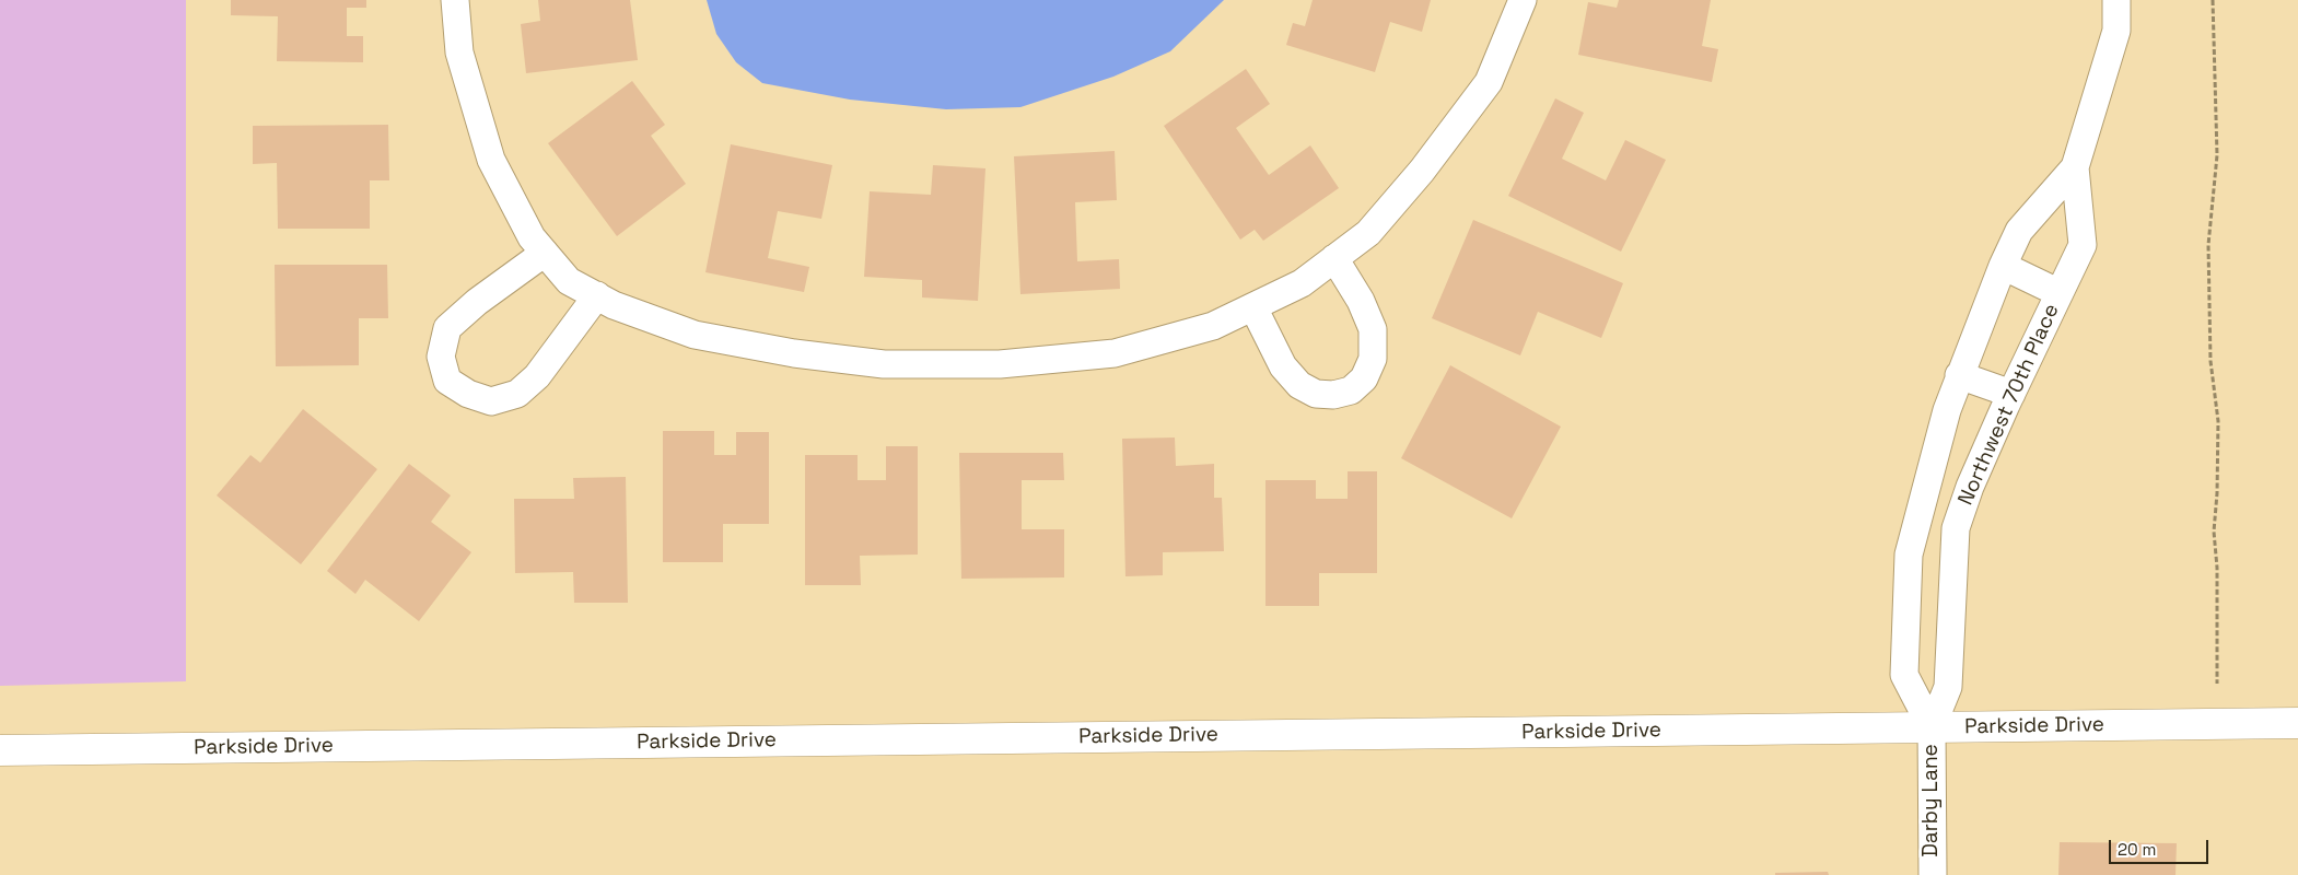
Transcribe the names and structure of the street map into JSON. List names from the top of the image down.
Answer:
{
  "streets": {
    "street": ["Northwest 70th Place", "Parkside Drive", "Darby Lane"]
  },
  "crossings": [
    ["Northwest 70th Place", "Parkside Drive"],
    ["Northwest 70th Place", "Darby Lane"],
    ["Parkside Drive", "Darby Lane"]
  ],
  "scale_bar": "20 m"
}
